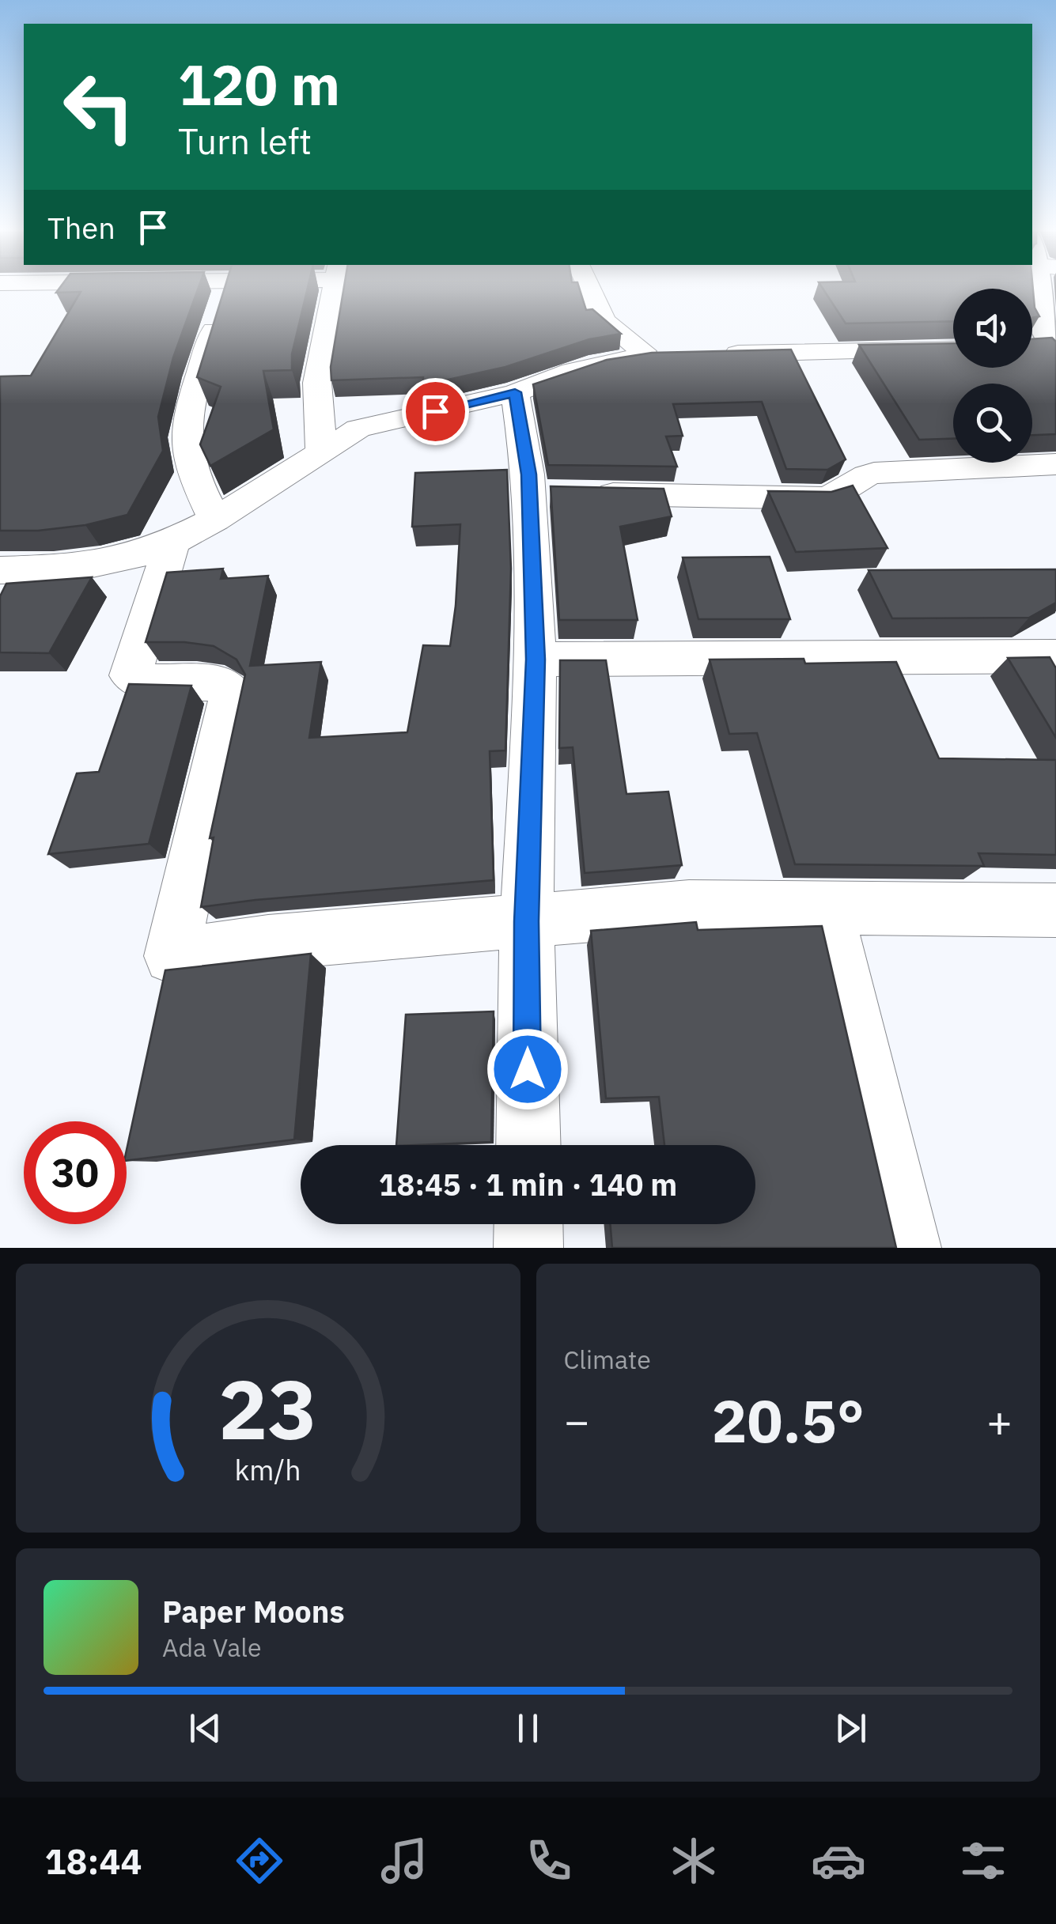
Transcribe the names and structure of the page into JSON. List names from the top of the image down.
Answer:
{
  "page": {
    "turn": ["120 m", "Turn left"],
    "then": "Then",
    "limit": "30",
    "trip": "18:45 · 1 min · 140 m",
    "tile": "Climate",
    "heat": ["−", "20.5°", "+"],
    "song": ["Paper Moons", "Ada Vale"],
    "tabs": "18:44",
    "gauge": ["23", "km/h"]
  }
}
